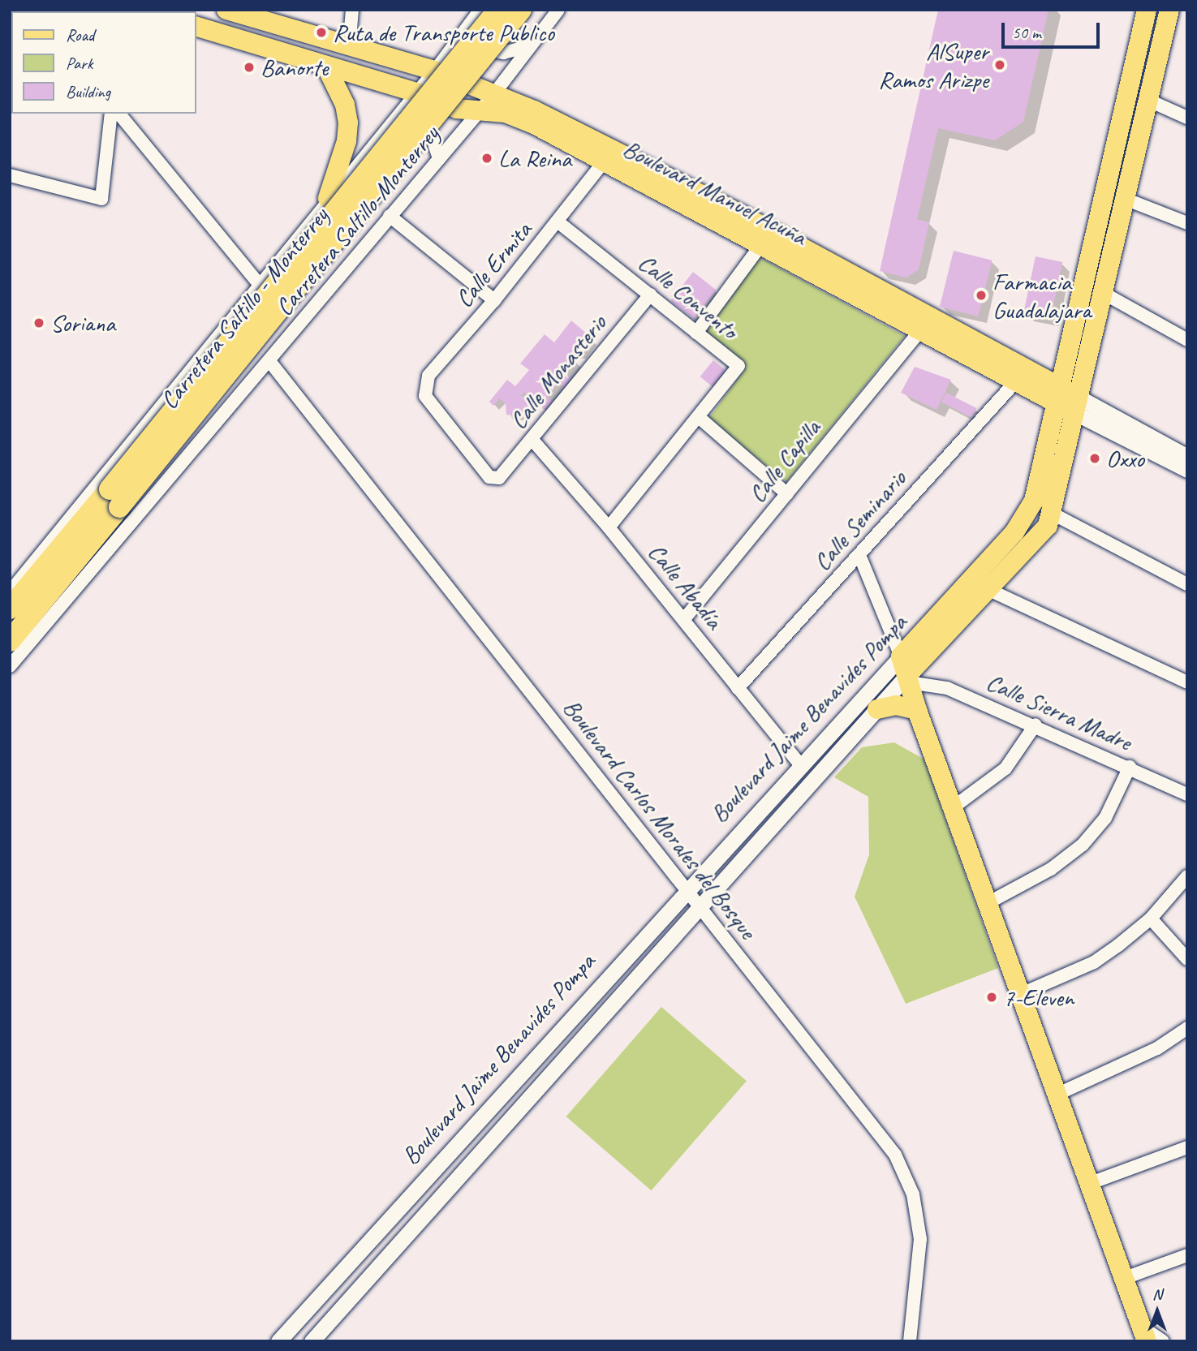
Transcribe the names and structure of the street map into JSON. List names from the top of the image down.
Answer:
{
  "streets": {
    "highway": ["Carretera Saltillo - Monterrey"],
    "main road": ["Boulevard Manuel Acuña", "Boulevard Jaime Benavides Pompa"],
    "street": [
      "Carretera Saltillo-Monterrey",
      "Calle Ermita",
      "Calle Convento",
      "Calle Monasterio",
      "Calle Capilla",
      "Calle Seminario",
      "Calle Abadía",
      "Calle Sierra Madre",
      "Boulevard Carlos Morales del Bosque"
    ]
  },
  "crossings": [
    ["Boulevard Manuel Acuña", "Carretera Saltillo-Monterrey"],
    ["Boulevard Manuel Acuña", "Calle Ermita"],
    ["Boulevard Manuel Acuña", "Calle Capilla"],
    ["Boulevard Manuel Acuña", "Calle Seminario"],
    ["Boulevard Manuel Acuña", "Boulevard Jaime Benavides Pompa"],
    ["Carretera Saltillo-Monterrey", "Boulevard Carlos Morales del Bosque"],
    ["Calle Ermita", "Calle Convento"],
    ["Calle Ermita", "Calle Monasterio"],
    ["Calle Convento", "Calle Monasterio"],
    ["Calle Monasterio", "Calle Abadía"],
    ["Calle Capilla", "Calle Abadía"],
    ["Calle Seminario", "Calle Abadía"],
    ["Calle Abadía", "Boulevard Jaime Benavides Pompa"],
    ["Calle Sierra Madre", "Boulevard Jaime Benavides Pompa"],
    ["Boulevard Jaime Benavides Pompa", "Boulevard Carlos Morales del Bosque"]
  ],
  "places": [
    "Ruta de Transporte Publico",
    "AlSuper Ramos Arizpe",
    "Banorte",
    "La Reina",
    "Farmacia Guadalajara",
    "Soriana",
    "Oxxo",
    "7-Eleven"
  ],
  "legend": ["Road", "Park", "Building"],
  "scale_bar": "50 m",
  "north": "top"
}
